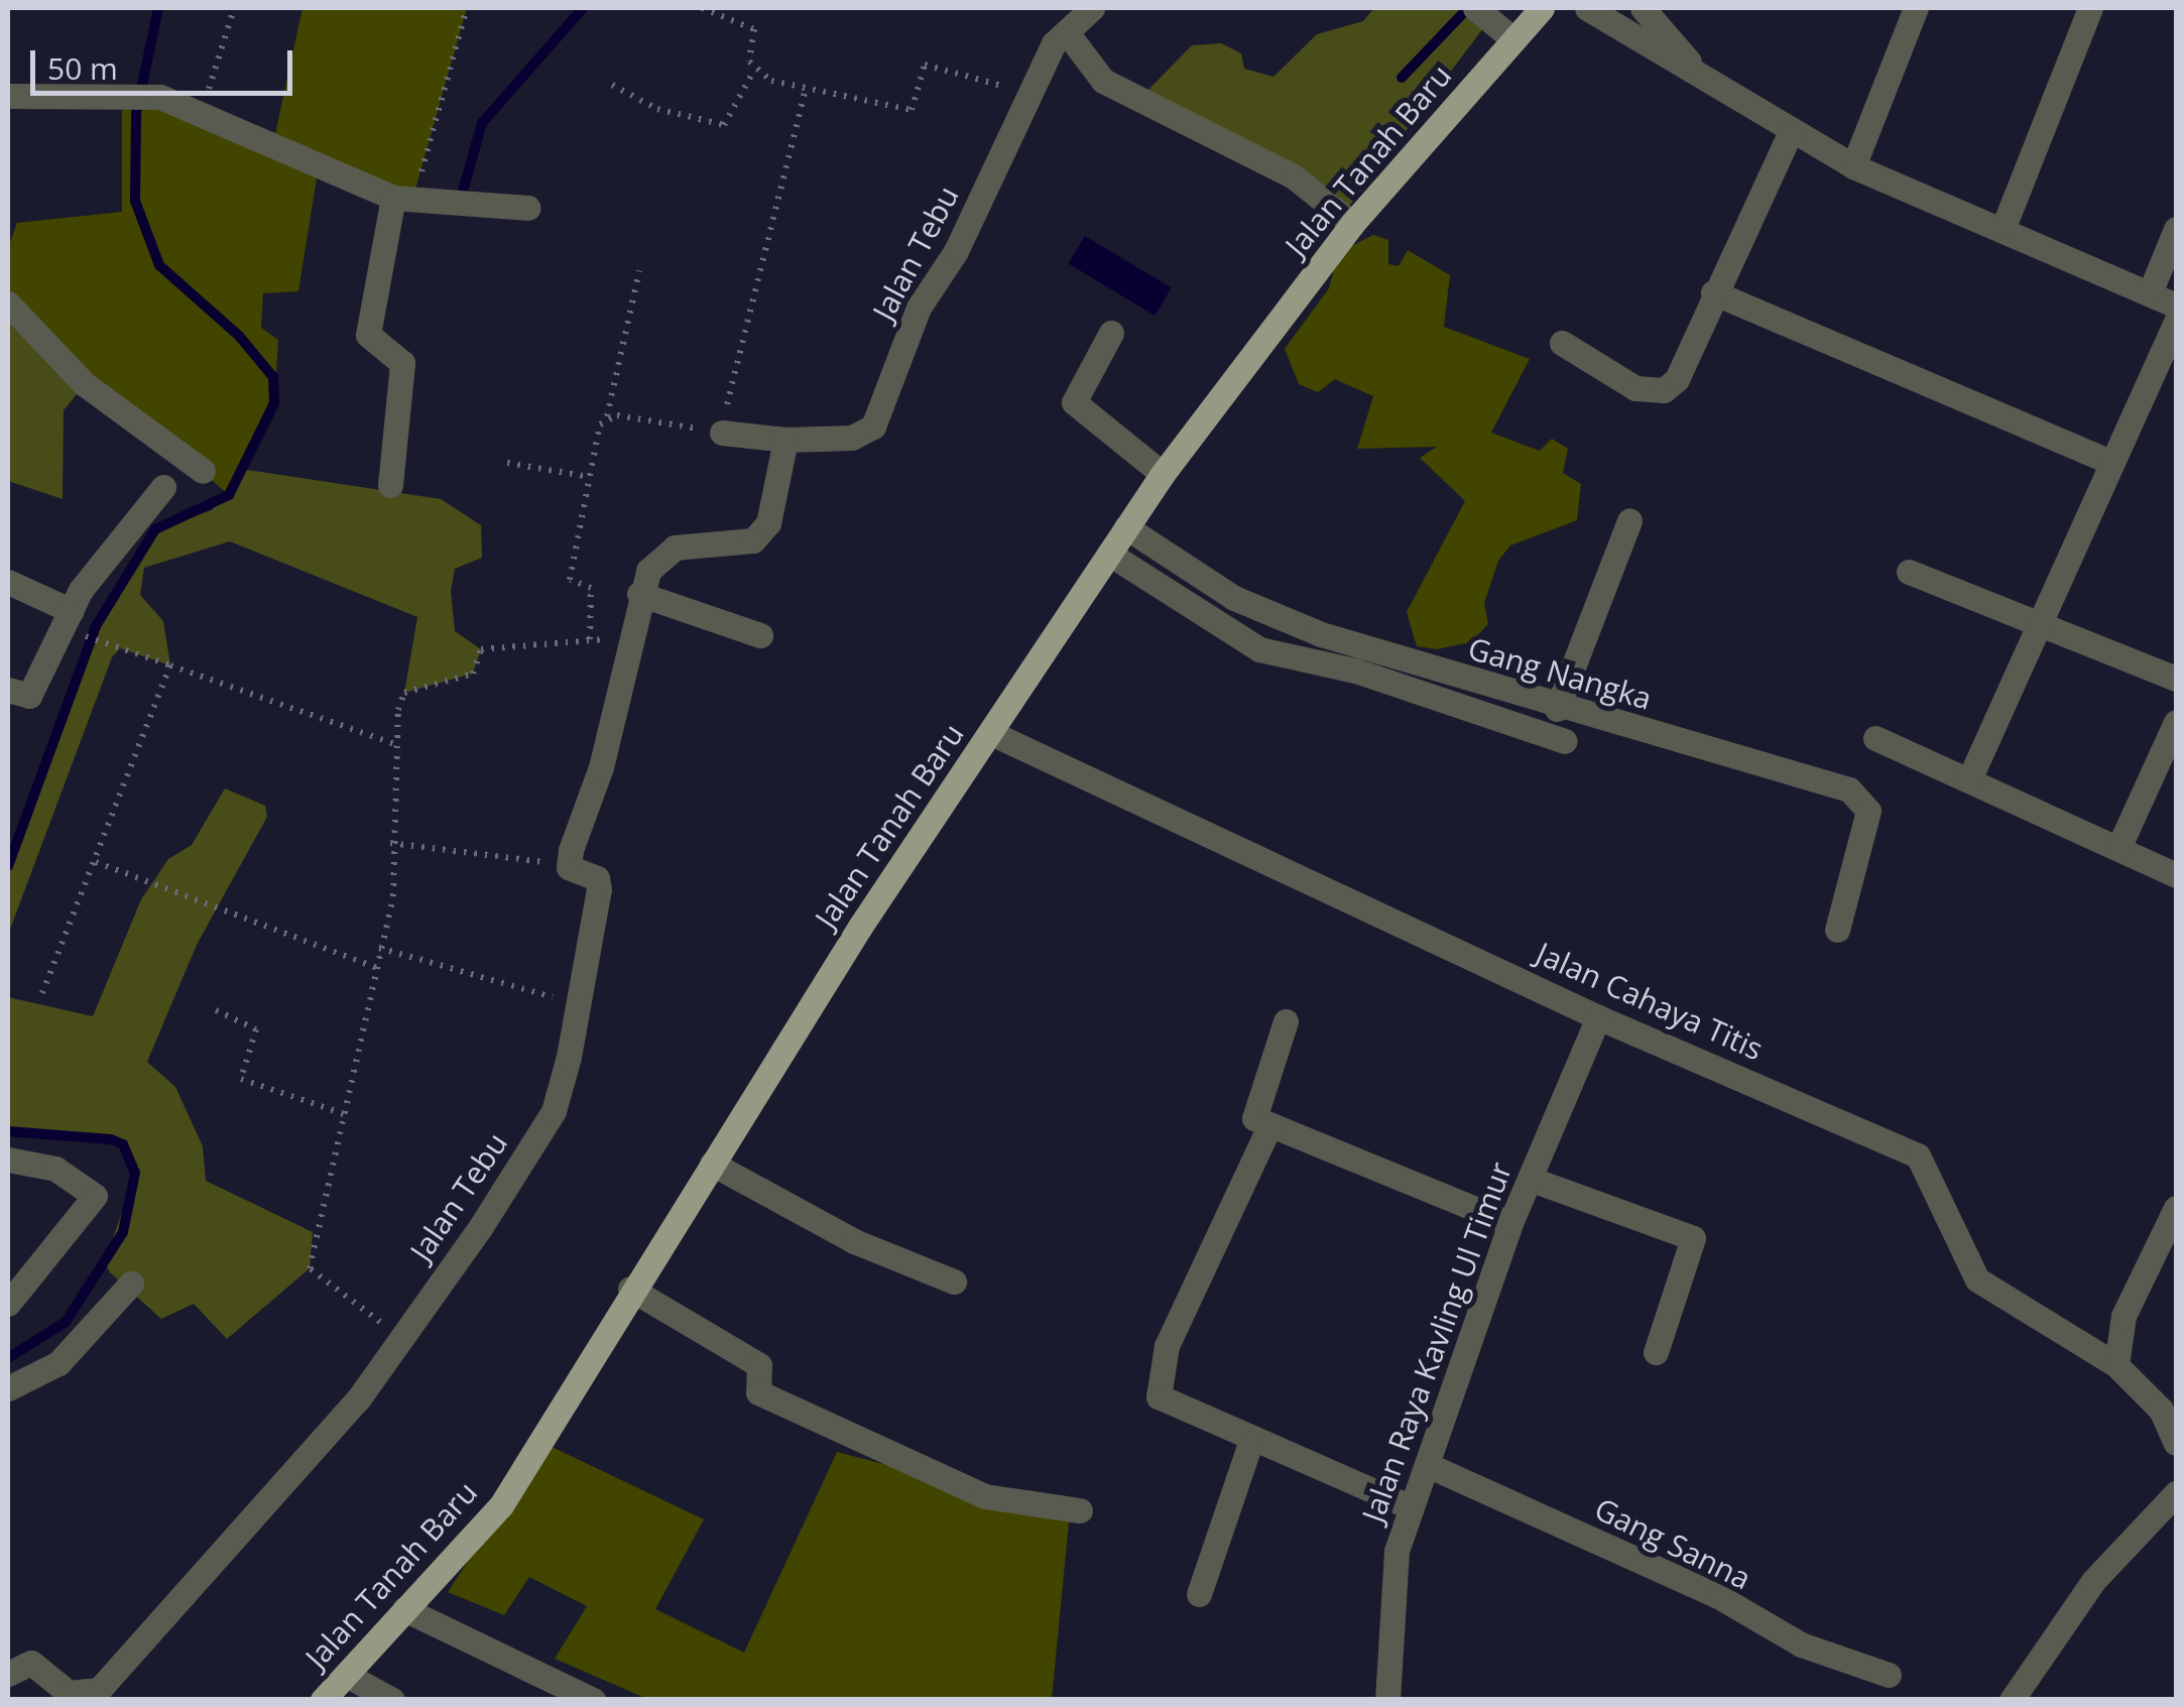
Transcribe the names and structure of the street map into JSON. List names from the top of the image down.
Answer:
{
  "streets": {
    "main road": ["Jalan Tanah Baru"],
    "street": [
      "Jalan Tebu",
      "Gang Nangka",
      "Jalan Cahaya Titis",
      "Jalan Raya Kavling Ul Timur",
      "Gang Sanna"
    ]
  },
  "crossings": [
    ["Jalan Tanah Baru", "Gang Nangka"],
    ["Jalan Tanah Baru", "Jalan Cahaya Titis"],
    ["Jalan Cahaya Titis", "Jalan Raya Kavling Ul Timur"],
    ["Jalan Raya Kavling Ul Timur", "Gang Sanna"]
  ],
  "scale_bar": "50 m"
}
